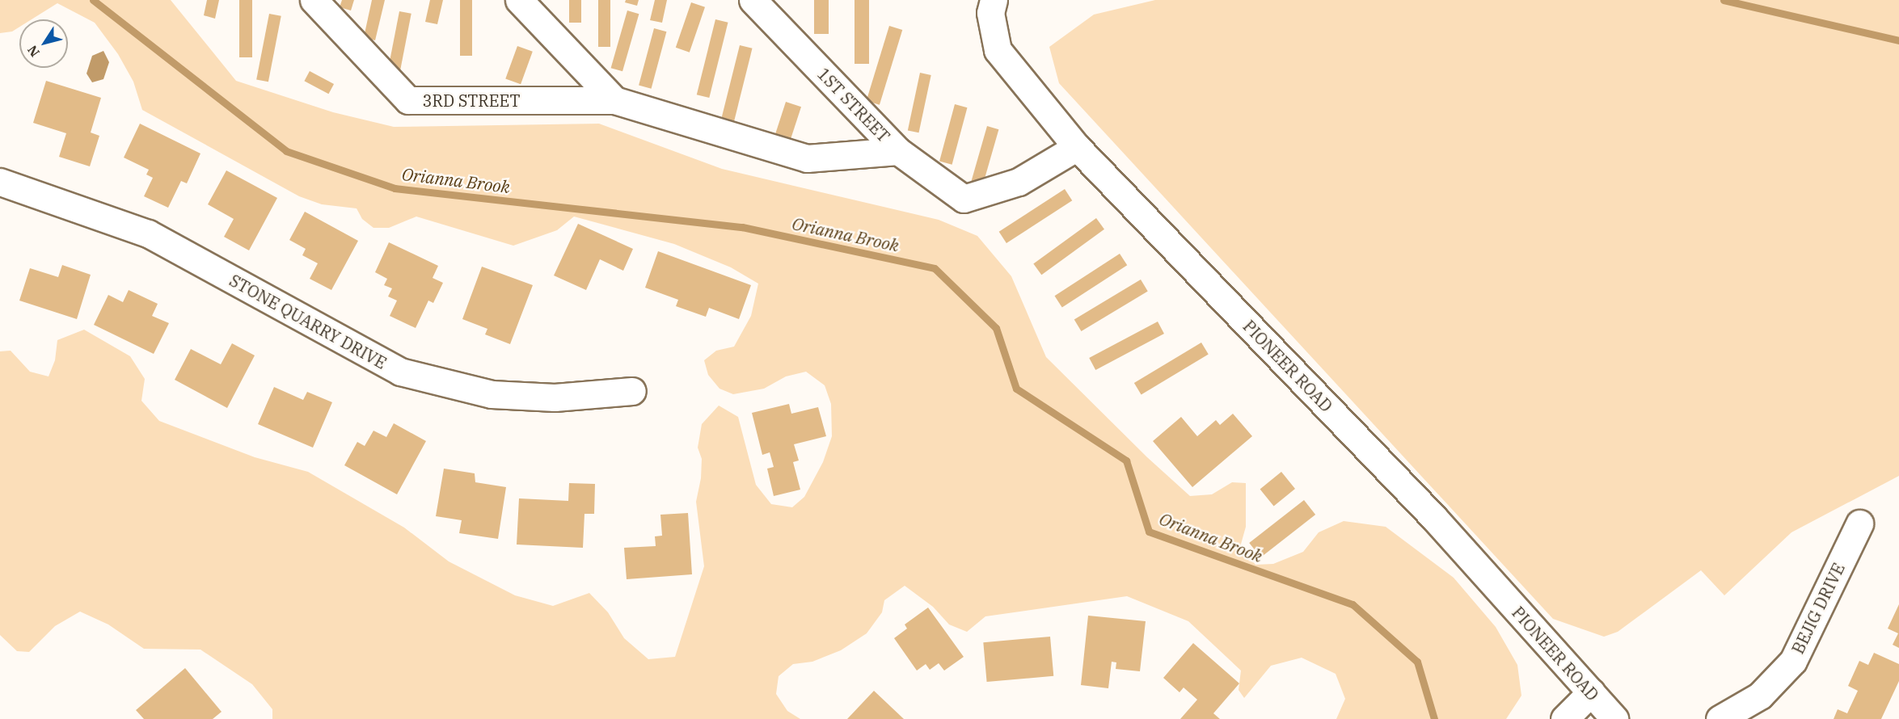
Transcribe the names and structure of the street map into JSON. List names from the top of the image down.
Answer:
{
  "streets": {
    "street": [
      "3RD STREET",
      "1ST STREET",
      "STONE QUARRY DRIVE",
      "PIONEER ROAD",
      "BEJIG DRIVE"
    ]
  },
  "crossings": [
    ["1ST STREET", "PIONEER ROAD"]
  ],
  "water": ["Orianna Brook"],
  "north": "bottom left"
}
